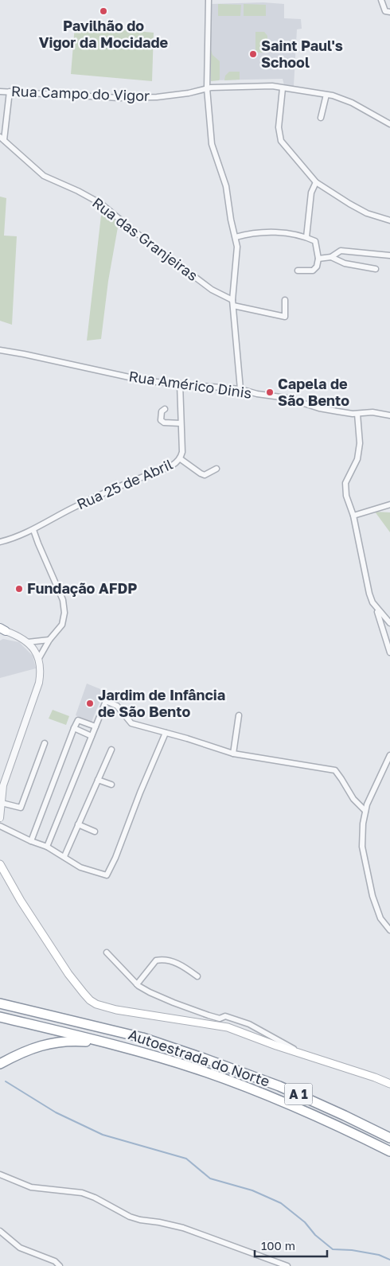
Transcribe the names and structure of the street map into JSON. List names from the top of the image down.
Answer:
{
  "streets": {
    "highway": ["Autoestrada do Norte", "A 1"],
    "street": [
      "Rua Campo do Vigor",
      "Rua das Granjeiras",
      "Rua Américo Dinis",
      "Rua 25 de Abril"
    ]
  },
  "crossings": [
    ["Rua Américo Dinis", "Rua 25 de Abril"]
  ],
  "places": [
    "Pavilhão do Vigor da Mocidade",
    "Saint Paul's School",
    "Capela de São Bento",
    "Fundação AFDP",
    "Jardim de Infância de São Bento"
  ],
  "scale_bar": "100 m"
}
